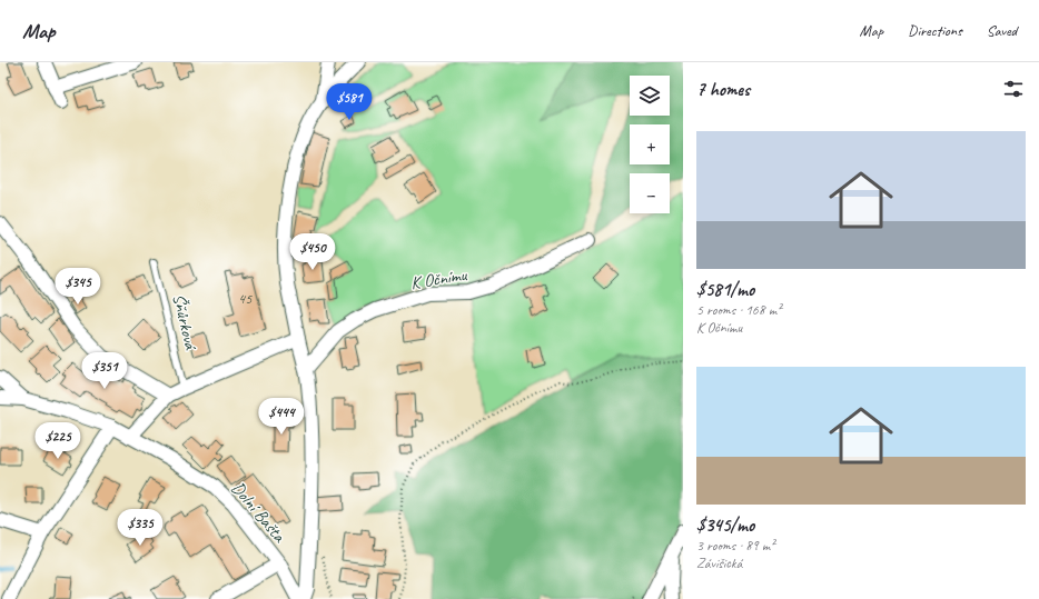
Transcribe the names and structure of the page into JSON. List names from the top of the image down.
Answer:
{
  "streets": {
    "street": ["K Očnímu", "Dolní Bašta"],
    "lane": ["Šňůrková"]
  },
  "house_numbers": ["45"],
  "page": {
    "header": "Map",
    "nav": ["Map", "Directions", "Saved"],
    "heading": "7 homes",
    "map_buttons": ["+", "−"],
    "price": [
      "$581",
      "$450",
      "$345",
      "$351",
      "$444",
      "$225",
      "$335"
    ],
    "list": [
      {
        "name": "$581/mo",
        "note": "5 rooms · 168 m² · K Očnímu"
      },
      {
        "name": "$345/mo",
        "note": "3 rooms · 89 m² · Závišická"
      }
    ]
  }
}
